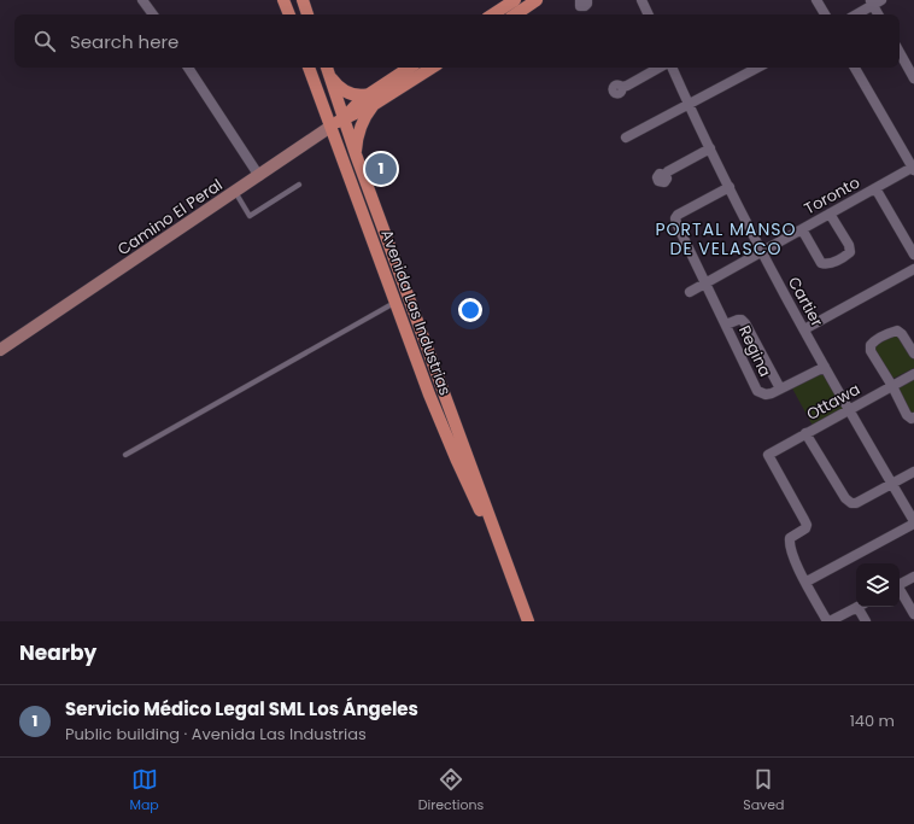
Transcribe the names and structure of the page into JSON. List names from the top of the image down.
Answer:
{
  "streets": {
    "main road": ["Avenida Las Industrias"],
    "street": [
      "Toronto",
      "Camino El Peral",
      "Cartier",
      "Regina",
      "Ottawa"
    ]
  },
  "crossings": [
    ["Toronto", "Cartier"],
    ["Toronto", "Regina"],
    ["Camino El Peral", "Avenida Las Industrias"],
    ["Cartier", "Regina"],
    ["Cartier", "Ottawa"]
  ],
  "districts": ["PORTAL MANSO DE VELASCO"],
  "page": {
    "search": "Search here",
    "pins": "1",
    "heading": "Nearby",
    "list": [
      {
        "mark": "1",
        "name": "Servicio Médico Legal SML Los Ángeles",
        "note": "Public building · Avenida Las Industrias",
        "value": "140 m"
      }
    ],
    "nav": ["Map", "Directions", "Saved"]
  }
}
